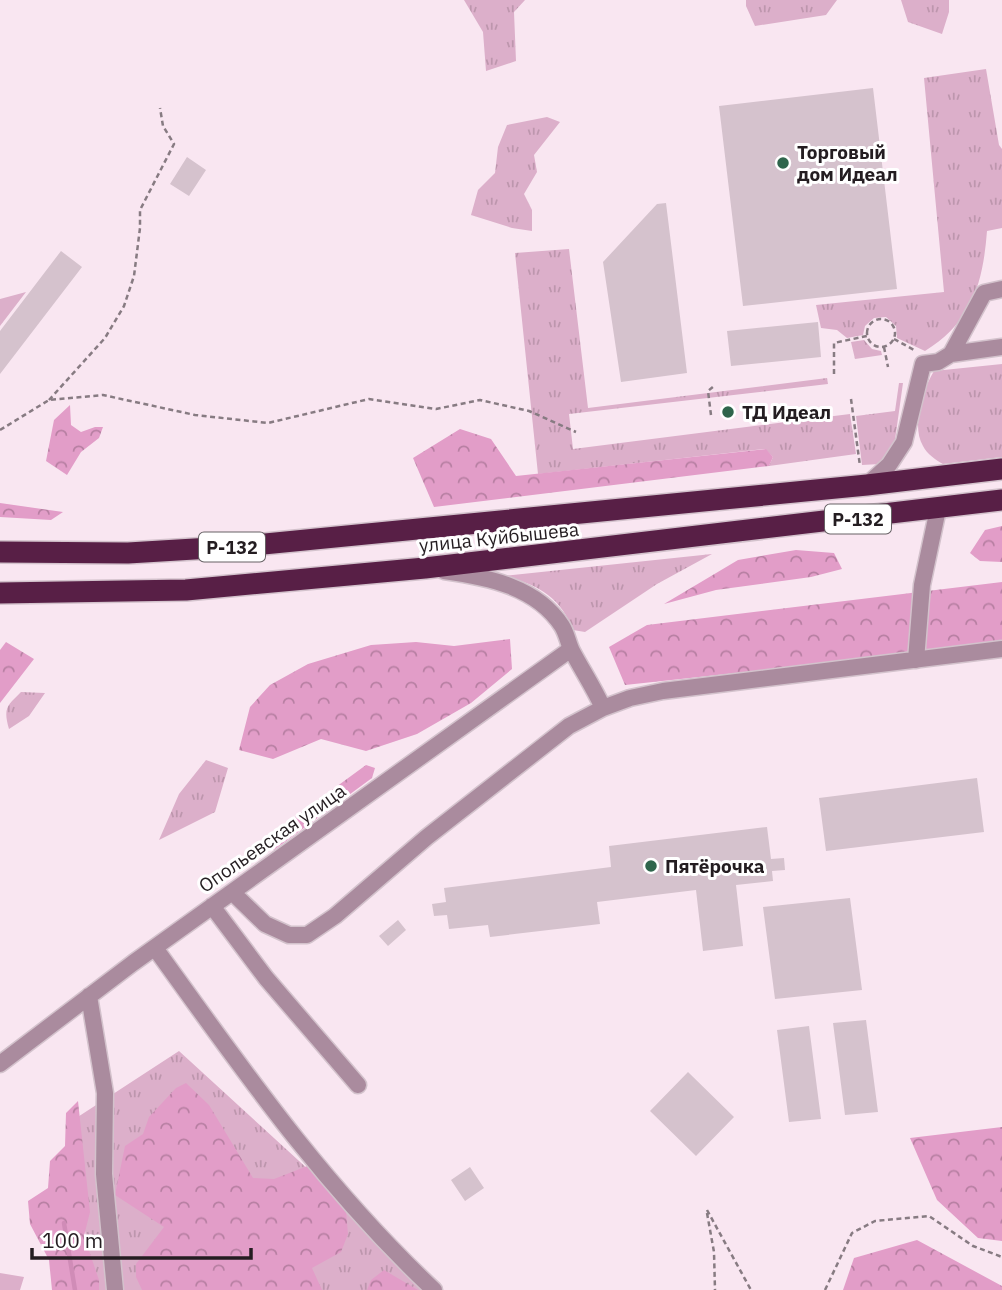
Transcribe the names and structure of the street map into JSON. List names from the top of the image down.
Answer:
{
  "streets": {
    "highway": ["Р-132", "улица Куйбышева"],
    "street": ["Опольевская улица"]
  },
  "places": ["Торговый дом Идеал", "ТД Идеал", "Пятёрочка"],
  "scale_bar": "100 m"
}
